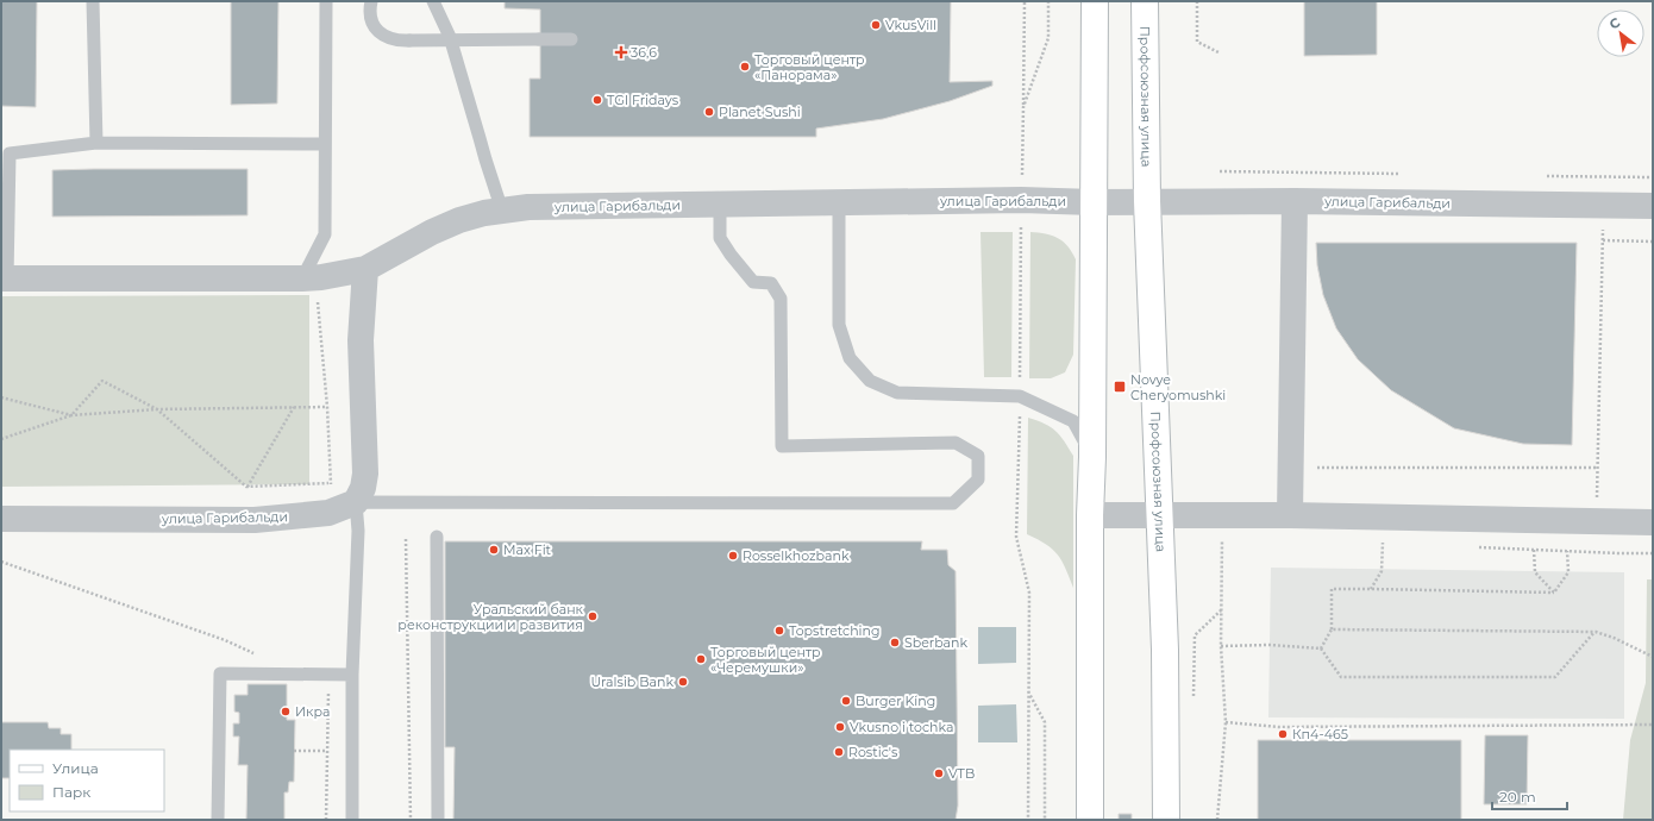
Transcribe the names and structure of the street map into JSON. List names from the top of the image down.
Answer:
{
  "streets": {
    "main road": ["Профсоюзная улица"],
    "street": ["улица Гарибальди"]
  },
  "crossings": [
    ["Профсоюзная улица", "улица Гарибальди"]
  ],
  "places": {
    "other": [
      "VkusVill",
      "Торговый центр «Панорама»",
      "TGI Fridays",
      "Planet Sushi",
      "Max Fit",
      "Rosselkhozbank",
      "Уральский банк реконструкции и развития",
      "Topstretching",
      "Sberbank",
      "Торговый центр «Черемушки»",
      "Uralsib Bank",
      "Burger King",
      "Икра",
      "Vkusno i tochka",
      "Кп4-465",
      "Rostic's",
      "VTB"
    ],
    "health": ["36,6"],
    "transit": ["Novye Cheryomushki"]
  },
  "legend": ["Улица", "Парк"],
  "scale_bar": "20 m",
  "north": "top left"
}
